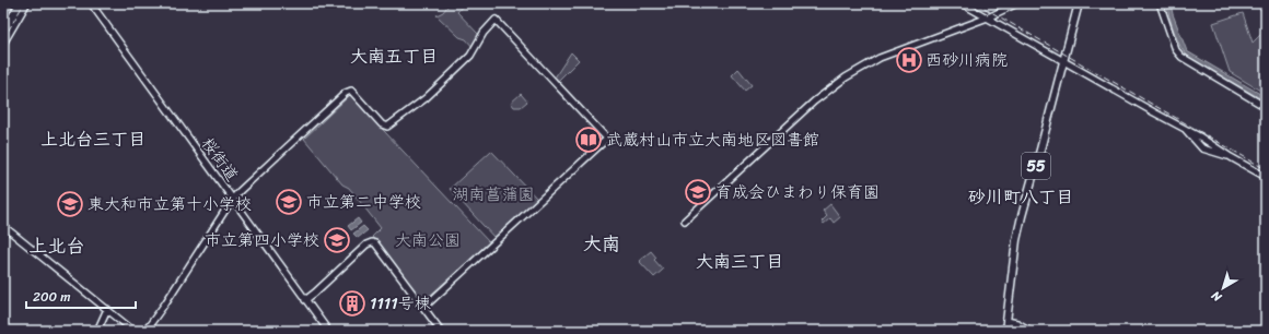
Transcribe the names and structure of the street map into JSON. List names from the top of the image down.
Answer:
{
  "streets": {
    "main road": ["55"],
    "street": ["桜街道"]
  },
  "districts": [
    "大南五丁目",
    "上北台三丁目",
    "砂川町八丁目",
    "大南",
    "上北台",
    "大南三丁目"
  ],
  "parks": ["湖南菖蒲園", "大南公園"],
  "places": {
    "hospital": ["西砂川病院"],
    "library": ["武蔵村山市立大南地区図書館"],
    "school or university": [
      "育成会ひまわり保育園",
      "市立第二中学校",
      "東大和市立第十小学校",
      "市立第四小学校"
    ],
    "building": ["1111号棟"]
  },
  "scale_bar": "200 m",
  "north": "bottom left"
}
